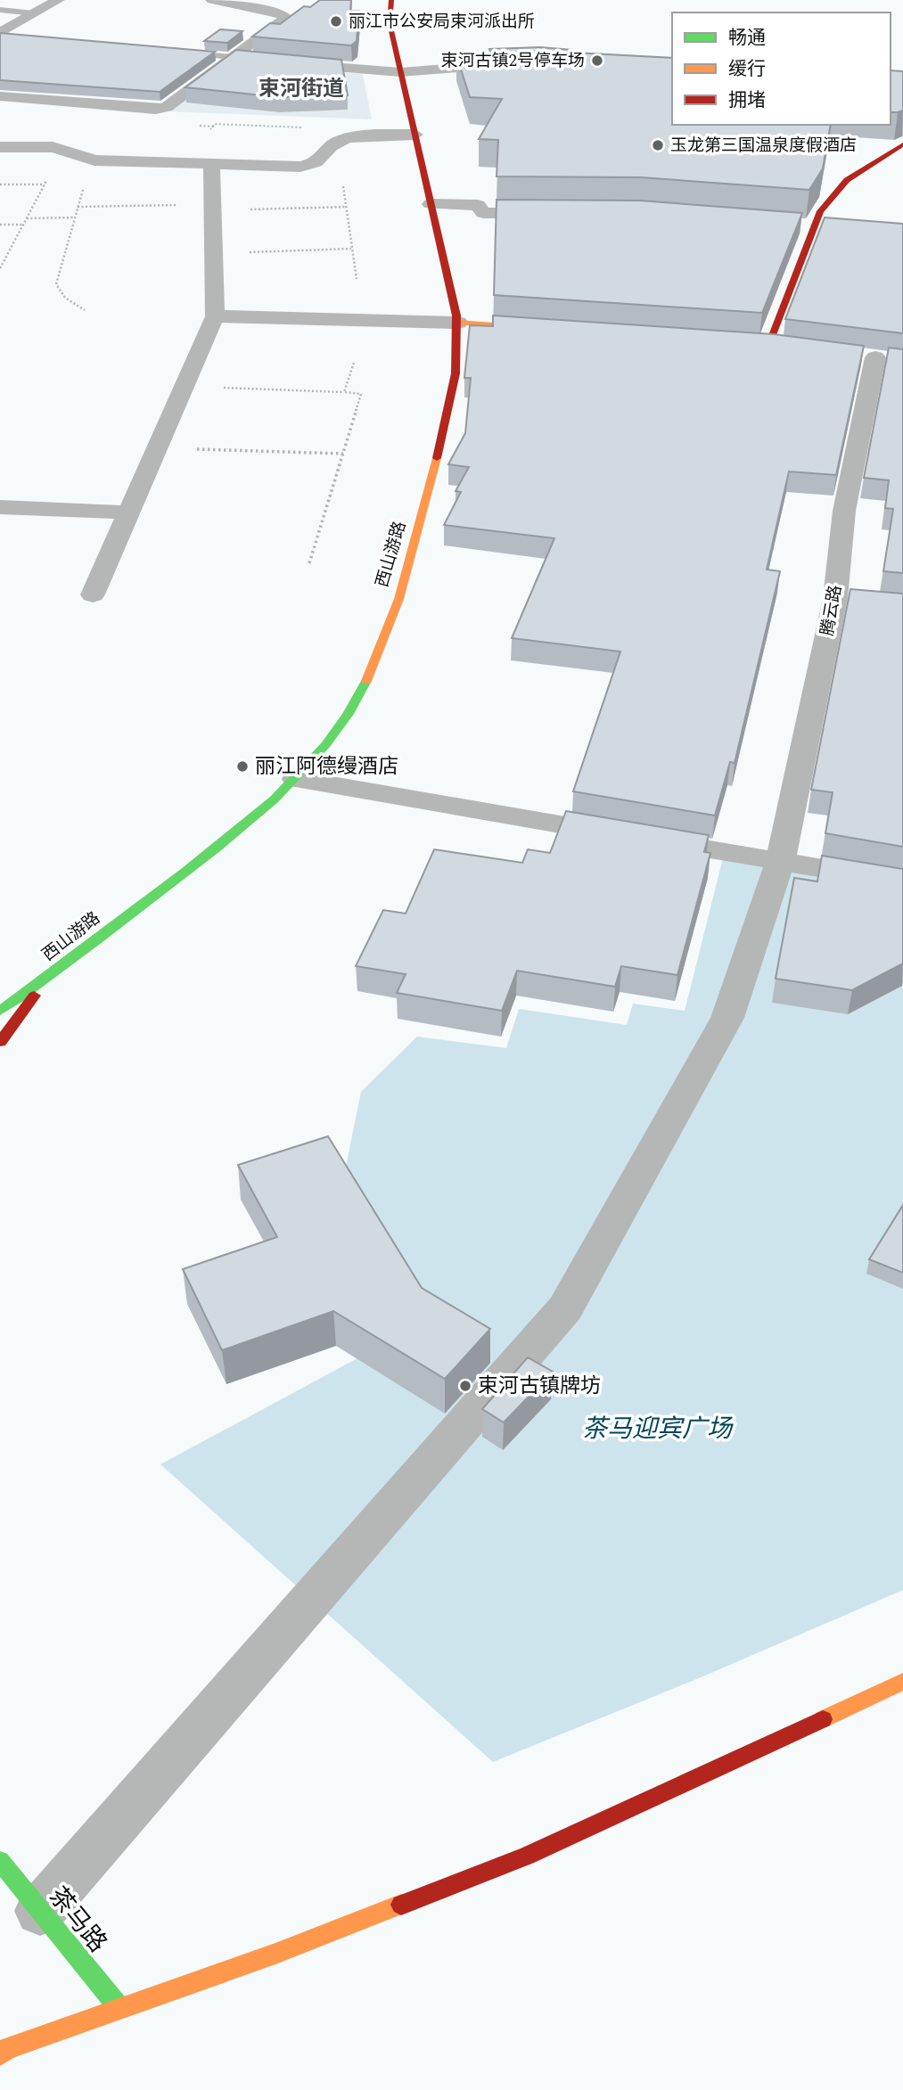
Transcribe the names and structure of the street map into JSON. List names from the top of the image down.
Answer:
{
  "streets": {
    "street": ["西山游路", "腾云路", "茶马路"]
  },
  "crossings": [
    ["腾云路", "茶马路"]
  ],
  "districts": ["束河街道"],
  "parks": ["茶马迎宾广场"],
  "places": [
    "丽江市公安局束河派出所",
    "束河古镇2号停车场",
    "玉龙第三国温泉度假酒店",
    "丽江阿德缦酒店",
    "束河古镇牌坊"
  ],
  "legend": ["畅通", "缓行", "拥堵"]
}
